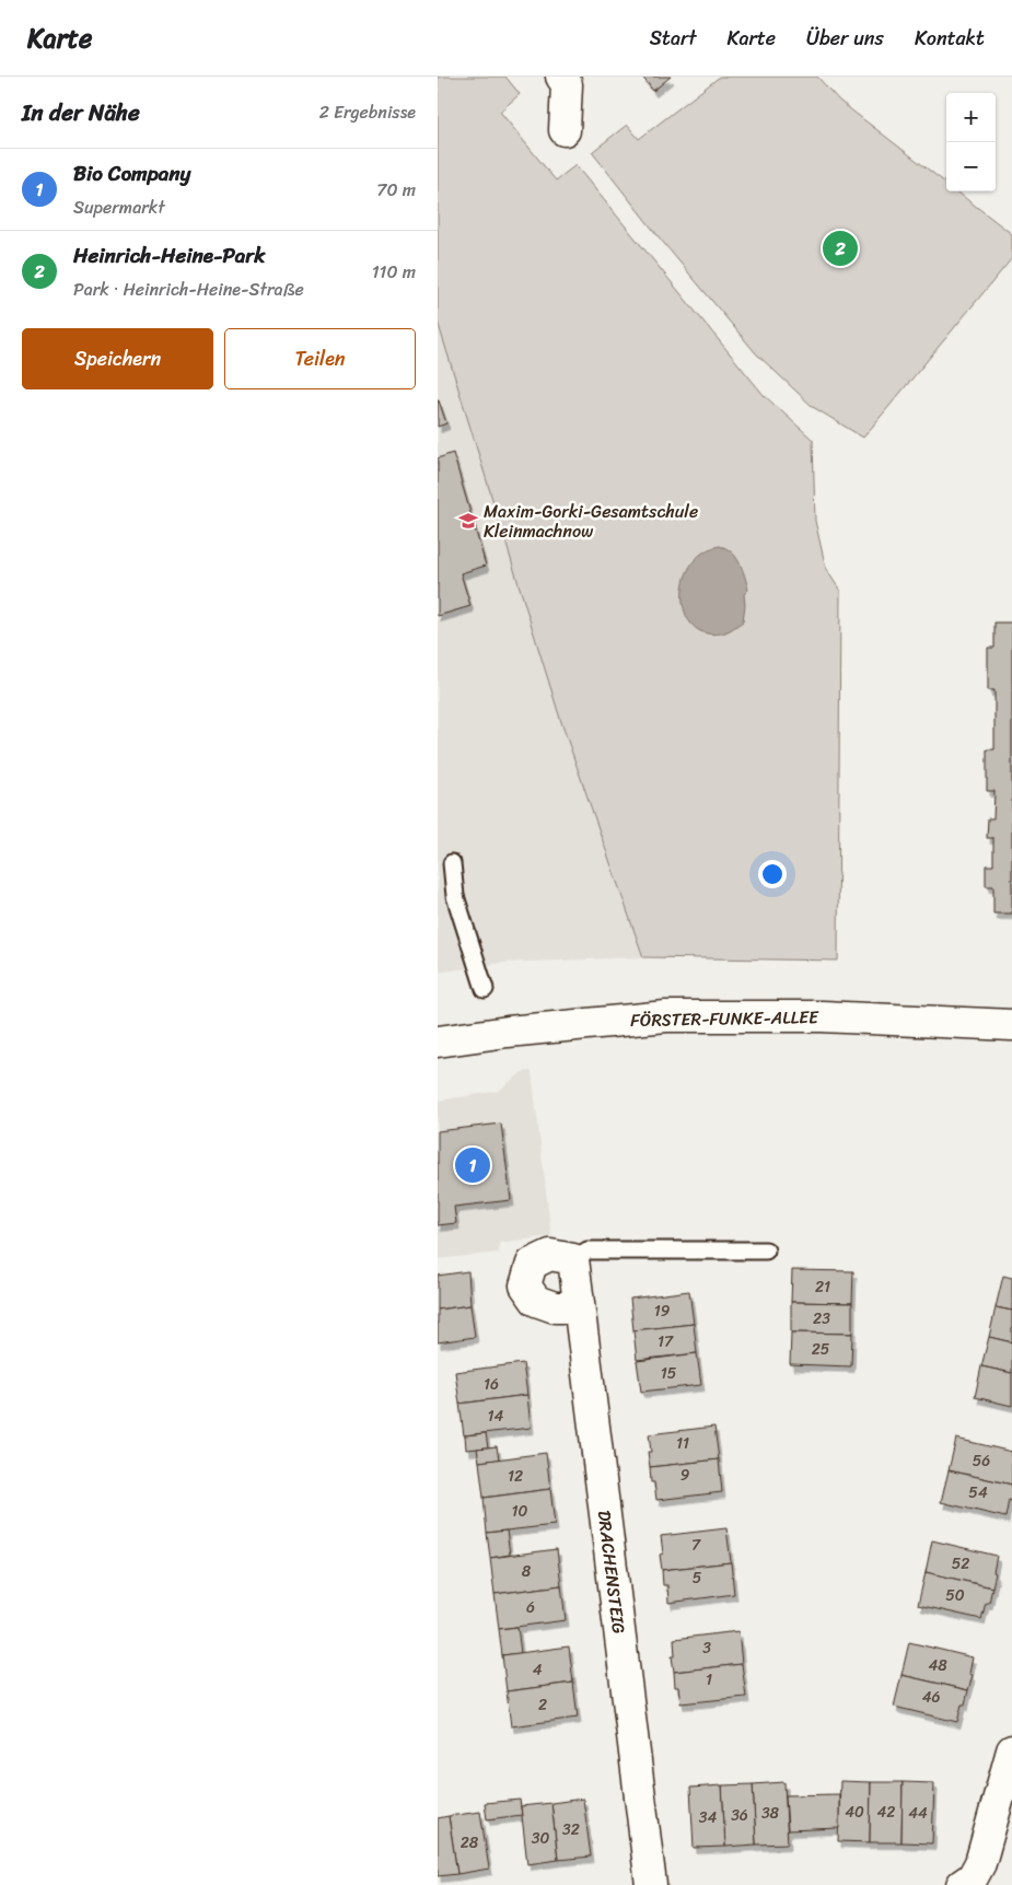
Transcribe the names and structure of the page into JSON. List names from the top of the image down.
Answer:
{
  "streets": {
    "street": ["FÖRSTER-FUNKE-ALLEE", "DRACHENSTEIG"]
  },
  "places": {
    "school or university": ["Maxim-Gorki-Gesamtschule Kleinmachnow"]
  },
  "house_numbers": [
    "21",
    "19",
    "23",
    "17",
    "25",
    "15",
    "16",
    "14",
    "11",
    "56",
    "9",
    "12",
    "54",
    "10",
    "7",
    "52",
    "8",
    "5",
    "50",
    "6",
    "3",
    "48",
    "4",
    "1",
    "46",
    "2",
    "40",
    "42",
    "38",
    "44",
    "36",
    "34",
    "32",
    "30",
    "28"
  ],
  "page": {
    "header": "Karte",
    "nav": [
      "Start",
      "Karte",
      "Über uns",
      "Kontakt"
    ],
    "heading": ["In der Nähe", "2 Ergebnisse"],
    "map_buttons": ["+", "−"],
    "list": [
      {
        "mark": "1",
        "name": "Bio Company",
        "note": "Supermarkt",
        "value": "70 m"
      },
      {
        "mark": "2",
        "name": "Heinrich-Heine-Park",
        "note": "Park · Heinrich-Heine-Straße",
        "value": "110 m"
      }
    ],
    "pins": ["2", "1"],
    "buttons": ["Speichern", "Teilen"]
  }
}
